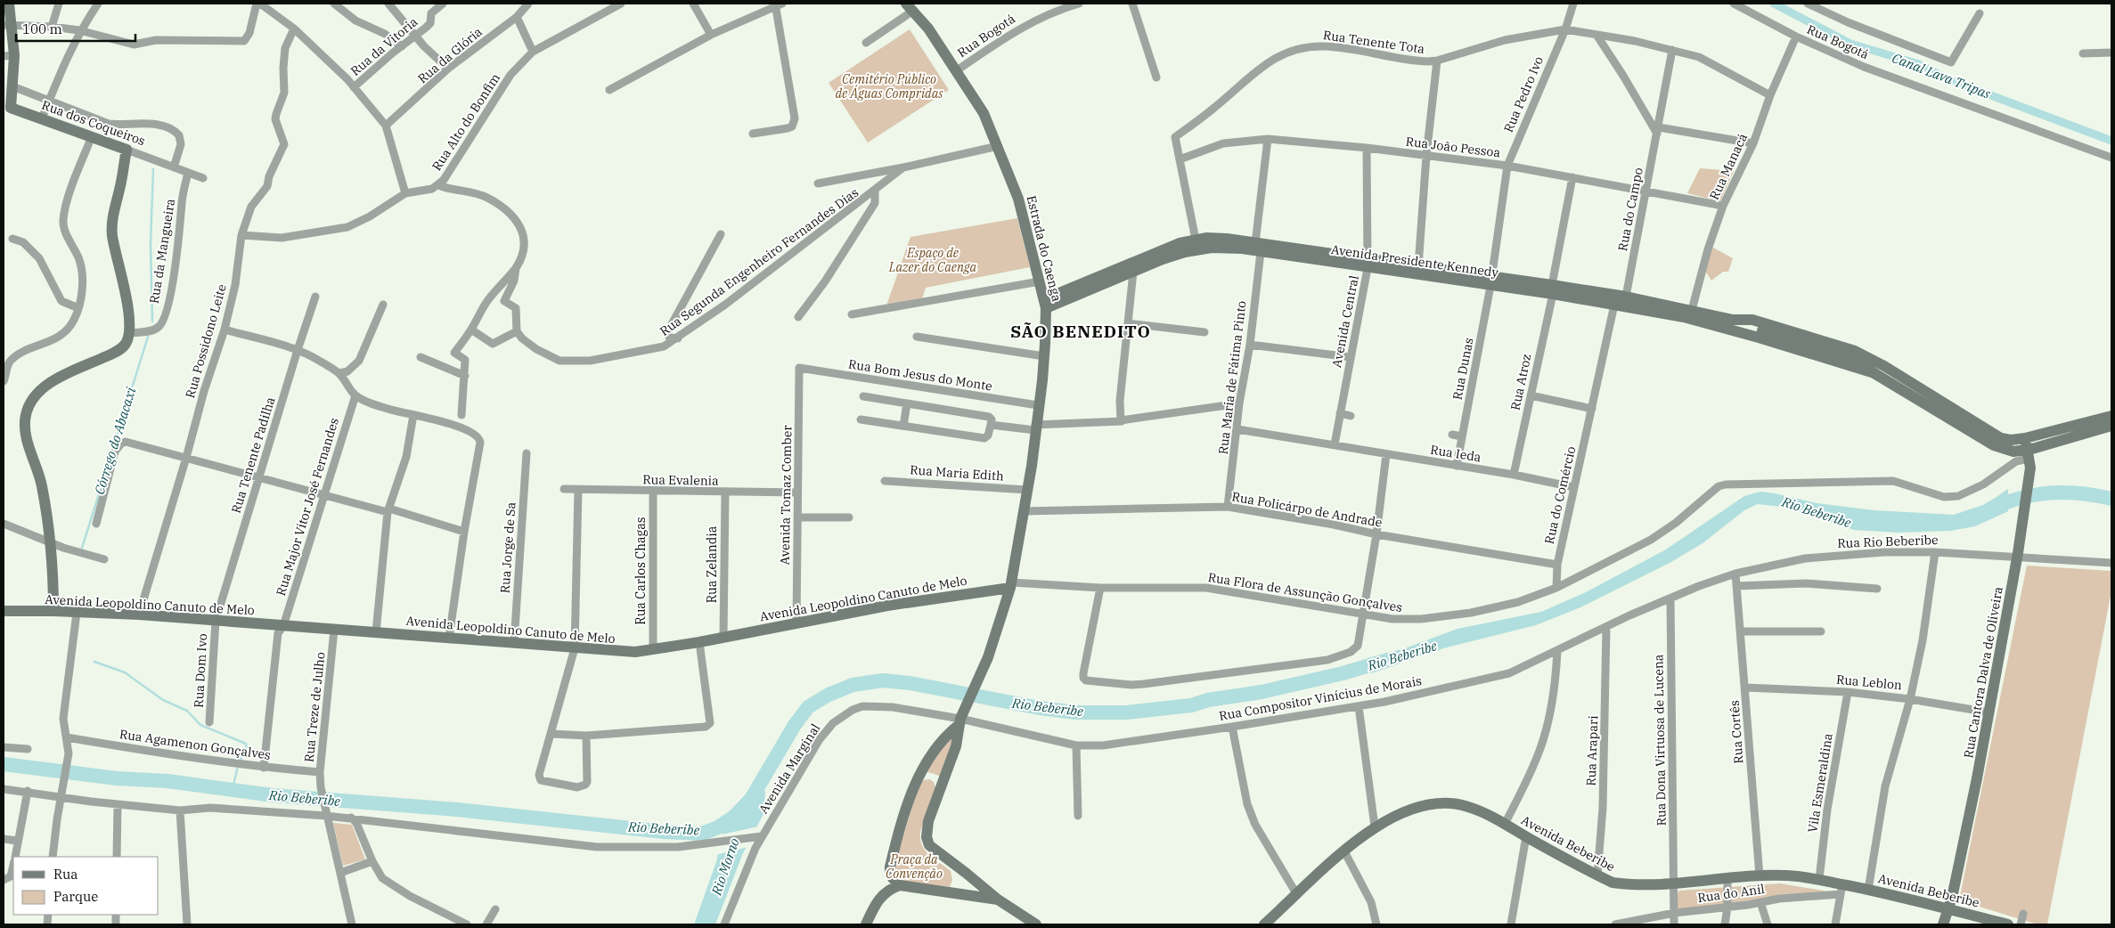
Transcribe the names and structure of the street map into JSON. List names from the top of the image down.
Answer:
{
  "streets": {
    "main road": [
      "Rua dos Coqueiros",
      "Estrada do Caenga",
      "Avenida Presidente Kennedy",
      "Avenida Leopoldino Canuto de Melo",
      "Rua Cantora Dalva de Oliveira",
      "Avenida Beberibe"
    ],
    "street": [
      "Rua Bogotá",
      "Rua Tenente Tota",
      "Rua da Vitoria",
      "Rua da Glória",
      "Rua Pedro Ivo",
      "Rua Alto do Bonfim",
      "Rua João Pessoa",
      "Rua Manacá",
      "Rua do Campo",
      "Rua da Mangueira",
      "Rua Segunda Engenheiro Fernandes Dias",
      "Avenida Central",
      "Rua Possidono Leite",
      "Rua Dunas",
      "Rua Bom Jesus do Monte",
      "Rua Maria de Fátima Pinto",
      "Rua Atroz",
      "Rua Ieda",
      "Rua Tenente Padilha",
      "Rua Maria Edith",
      "Rua Evalenia",
      "Avenida Tomaz Comber",
      "Rua do Comércio",
      "Rua Major Vitor José Fernandes",
      "Rua Policárpo de Andrade",
      "Rua Rio Beberibe",
      "Rua Jorge de Sa",
      "Rua Zelandia",
      "Rua Carlos Chagas",
      "Rua Flora de Assunção Gonçalves",
      "Rua Dom Ivo",
      "Rua Leblon",
      "Rua Compositor Vinícius de Morais",
      "Rua Treze de Julho",
      "Rua Cortês",
      "Rua Dona Virtuosa de Lucena",
      "Rua Agamenon Gonçalves",
      "Rua Arapari",
      "Avenida Marginal",
      "Vila Esmeraldina",
      "Rua do Anil"
    ]
  },
  "crossings": [
    ["Rua Bogotá", "Rua Manacá"],
    ["Rua Bogotá", "Estrada do Caenga"],
    ["Rua Tenente Tota", "Rua Pedro Ivo"],
    ["Rua Tenente Tota", "Rua João Pessoa"],
    ["Rua Tenente Tota", "Rua Manacá"],
    ["Rua Tenente Tota", "Rua do Campo"],
    ["Rua Pedro Ivo", "Rua João Pessoa"],
    ["Rua Pedro Ivo", "Avenida Presidente Kennedy"],
    ["Rua Pedro Ivo", "Rua Dunas"],
    ["Rua Alto do Bonfim", "Rua Possidono Leite"],
    ["Rua dos Coqueiros", "Rua da Mangueira"],
    ["Rua João Pessoa", "Rua Manacá"],
    ["Rua João Pessoa", "Rua do Campo"],
    ["Rua João Pessoa", "Avenida Central"],
    ["Rua João Pessoa", "Rua Maria de Fátima Pinto"],
    ["Rua João Pessoa", "Rua Atroz"],
    ["Rua Manacá", "Avenida Presidente Kennedy"],
    ["Rua do Campo", "Avenida Presidente Kennedy"],
    ["Estrada do Caenga", "Avenida Presidente Kennedy"],
    ["Estrada do Caenga", "Rua Segunda Engenheiro Fernandes Dias"],
    ["Estrada do Caenga", "Rua Bom Jesus do Monte"],
    ["Estrada do Caenga", "Rua Maria Edith"],
    ["Estrada do Caenga", "Rua Policárpo de Andrade"],
    ["Estrada do Caenga", "Rua Flora de Assunção Gonçalves"],
    ["Estrada do Caenga", "Avenida Leopoldino Canuto de Melo"],
    ["Estrada do Caenga", "Rua Compositor Vinícius de Morais"],
    ["Estrada do Caenga", "Avenida Marginal"],
    ["Avenida Presidente Kennedy", "Avenida Central"],
    ["Avenida Presidente Kennedy", "Rua Dunas"],
    ["Avenida Presidente Kennedy", "Rua Maria de Fátima Pinto"],
    ["Avenida Presidente Kennedy", "Rua Atroz"],
    ["Avenida Presidente Kennedy", "Rua do Comércio"],
    ["Avenida Presidente Kennedy", "Rua Flora de Assunção Gonçalves"],
    ["Avenida Presidente Kennedy", "Rua Cantora Dalva de Oliveira"],
    ["Avenida Central", "Rua Ieda"],
    ["Rua Possidono Leite", "Avenida Leopoldino Canuto de Melo"],
    ["Rua Dunas", "Rua Ieda"],
    ["Rua Bom Jesus do Monte", "Avenida Tomaz Comber"],
    ["Rua Maria de Fátima Pinto", "Rua Ieda"],
    ["Rua Maria de Fátima Pinto", "Rua Policárpo de Andrade"],
    ["Rua Atroz", "Rua Ieda"],
    ["Rua Ieda", "Rua do Comércio"],
    ["Rua Tenente Padilha", "Avenida Leopoldino Canuto de Melo"],
    ["Rua Tenente Padilha", "Rua Dom Ivo"],
    ["Rua Evalenia", "Avenida Tomaz Comber"],
    ["Rua Evalenia", "Rua Zelandia"],
    ["Rua Evalenia", "Rua Carlos Chagas"],
    ["Avenida Tomaz Comber", "Avenida Leopoldino Canuto de Melo"],
    ["Rua do Comércio", "Rua Policárpo de Andrade"],
    ["Rua do Comércio", "Rua Flora de Assunção Gonçalves"],
    ["Rua Major Vitor José Fernandes", "Avenida Leopoldino Canuto de Melo"],
    ["Rua Major Vitor José Fernandes", "Rua Agamenon Gonçalves"],
    ["Rua Rio Beberibe", "Rua Cantora Dalva de Oliveira"],
    ["Rua Rio Beberibe", "Rua Compositor Vinícius de Morais"],
    ["Rua Rio Beberibe", "Rua Cortês"],
    ["Rua Rio Beberibe", "Rua Dona Virtuosa de Lucena"],
    ["Rua Jorge de Sa", "Avenida Leopoldino Canuto de Melo"],
    ["Rua Zelandia", "Avenida Leopoldino Canuto de Melo"],
    ["Rua Carlos Chagas", "Avenida Leopoldino Canuto de Melo"],
    ["Rua Flora de Assunção Gonçalves", "Avenida Leopoldino Canuto de Melo"],
    ["Rua Flora de Assunção Gonçalves", "Rua Cantora Dalva de Oliveira"],
    ["Avenida Leopoldino Canuto de Melo", "Rua Dom Ivo"],
    ["Avenida Leopoldino Canuto de Melo", "Rua Treze de Julho"],
    ["Rua Cantora Dalva de Oliveira", "Rua Leblon"],
    ["Rua Cantora Dalva de Oliveira", "Avenida Beberibe"],
    ["Rua Leblon", "Rua Cortês"],
    ["Rua Leblon", "Vila Esmeraldina"],
    ["Rua Compositor Vinícius de Morais", "Rua Dona Virtuosa de Lucena"],
    ["Rua Compositor Vinícius de Morais", "Rua Arapari"],
    ["Rua Compositor Vinícius de Morais", "Avenida Marginal"],
    ["Rua Treze de Julho", "Rua Agamenon Gonçalves"],
    ["Rua Cortês", "Avenida Beberibe"],
    ["Rua Dona Virtuosa de Lucena", "Avenida Beberibe"],
    ["Rua Dona Virtuosa de Lucena", "Rua do Anil"],
    ["Rua Arapari", "Avenida Beberibe"],
    ["Vila Esmeraldina", "Avenida Beberibe"],
    ["Avenida Beberibe", "Rua do Anil"]
  ],
  "districts": ["SÃO BENEDITO"],
  "water": [
    "Canal Lava Tripas",
    "Córrego do Abacaxi",
    "Rio Beberibe",
    "Rio Morno"
  ],
  "parks": ["Cemitério Público de Águas Compridas", "Espaço de Lazer do Caenga", "Praça da Convenção"],
  "legend": ["Rua", "Parque"],
  "scale_bar": "100 m"
}
